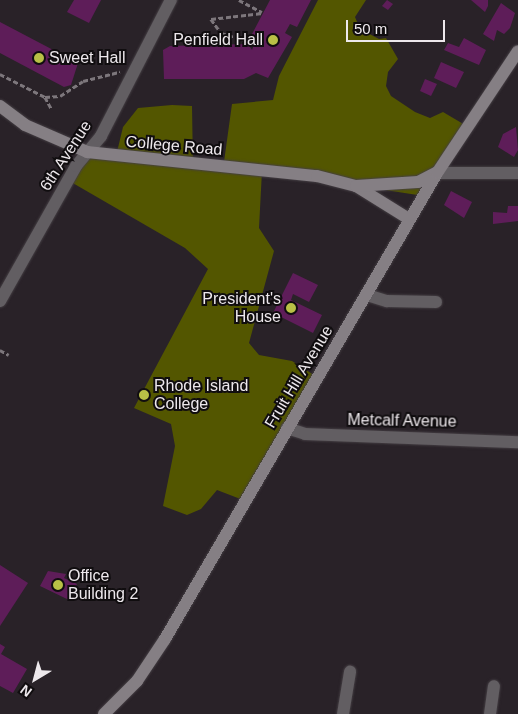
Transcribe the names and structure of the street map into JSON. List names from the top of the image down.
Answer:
{
  "streets": {
    "main road": ["College Road", "Fruit Hill Avenue"],
    "street": ["6th Avenue", "Metcalf Avenue"]
  },
  "crossings": [
    ["College Road", "6th Avenue"],
    ["College Road", "Fruit Hill Avenue"],
    ["Fruit Hill Avenue", "Metcalf Avenue"]
  ],
  "places": [
    "Penfield Hall",
    "Sweet Hall",
    "President's House",
    "Rhode Island College",
    "Office Building 2"
  ],
  "scale_bar": "50 m",
  "north": "bottom left"
}
